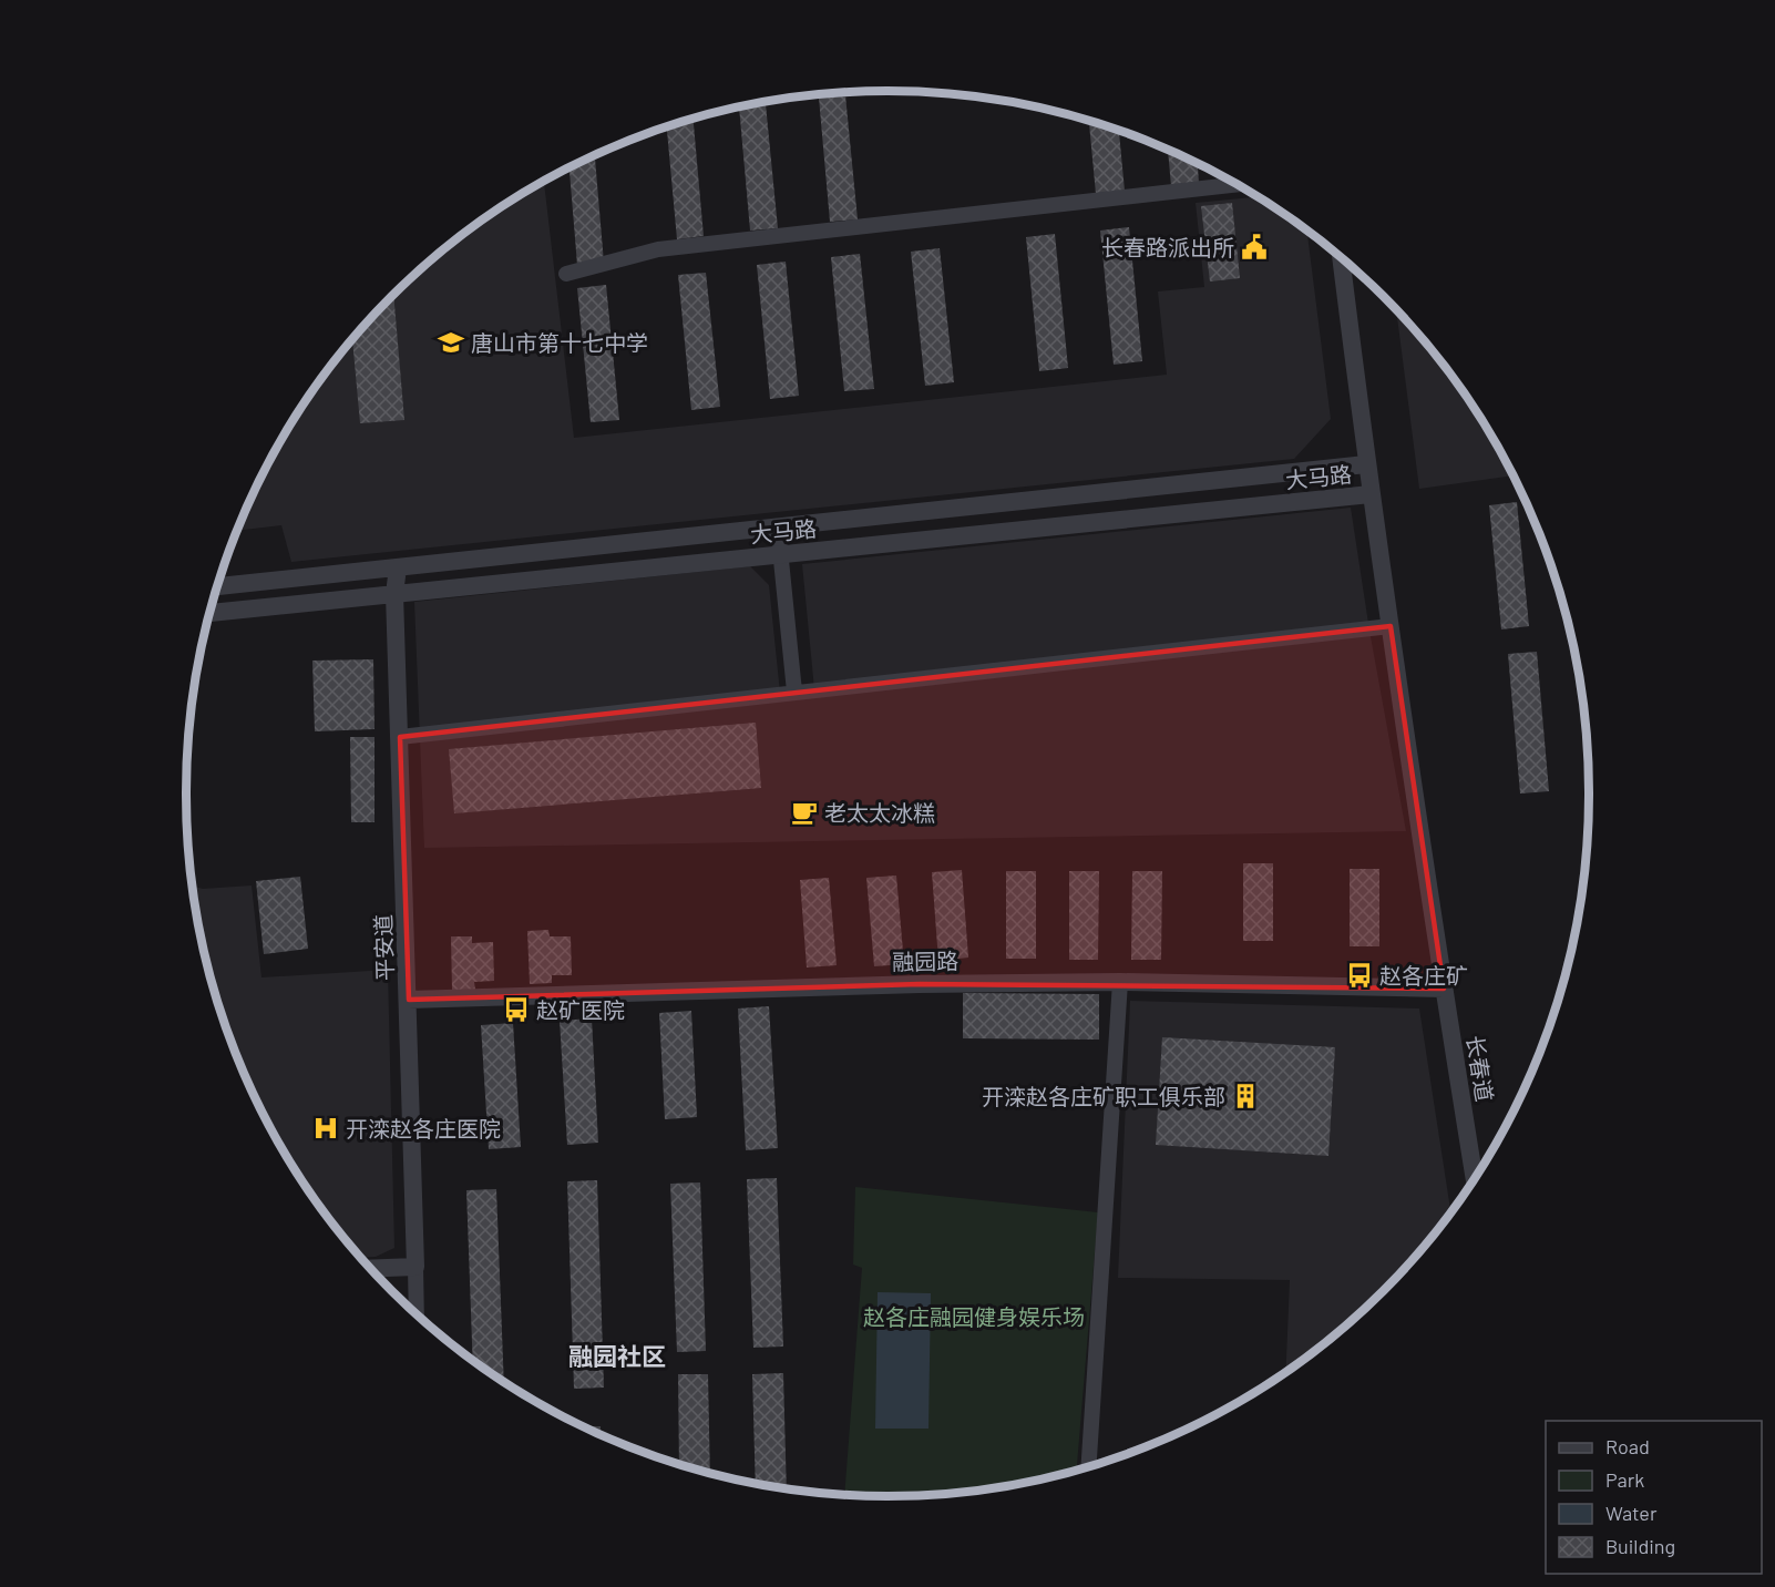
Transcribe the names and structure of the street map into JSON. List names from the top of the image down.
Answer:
{
  "streets": {
    "street": [
      "大马路",
      "平安道",
      "融园路",
      "长春道"
    ]
  },
  "crossings": [
    ["大马路", "平安道"],
    ["大马路", "长春道"],
    ["平安道", "融园路"],
    ["融园路", "长春道"]
  ],
  "districts": ["融园社区"],
  "parks": ["赵各庄融园健身娱乐场"],
  "places": {
    "public building": ["长春路派出所"],
    "school or university": ["唐山市第十七中学"],
    "cafe": ["老太太冰糕"],
    "bus stop": ["赵各庄矿", "赵矿医院"],
    "building": ["开滦赵各庄矿职工俱乐部"],
    "hospital": ["开滦赵各庄医院"]
  },
  "legend": [
    "Road",
    "Park",
    "Water",
    "Building"
  ]
}
